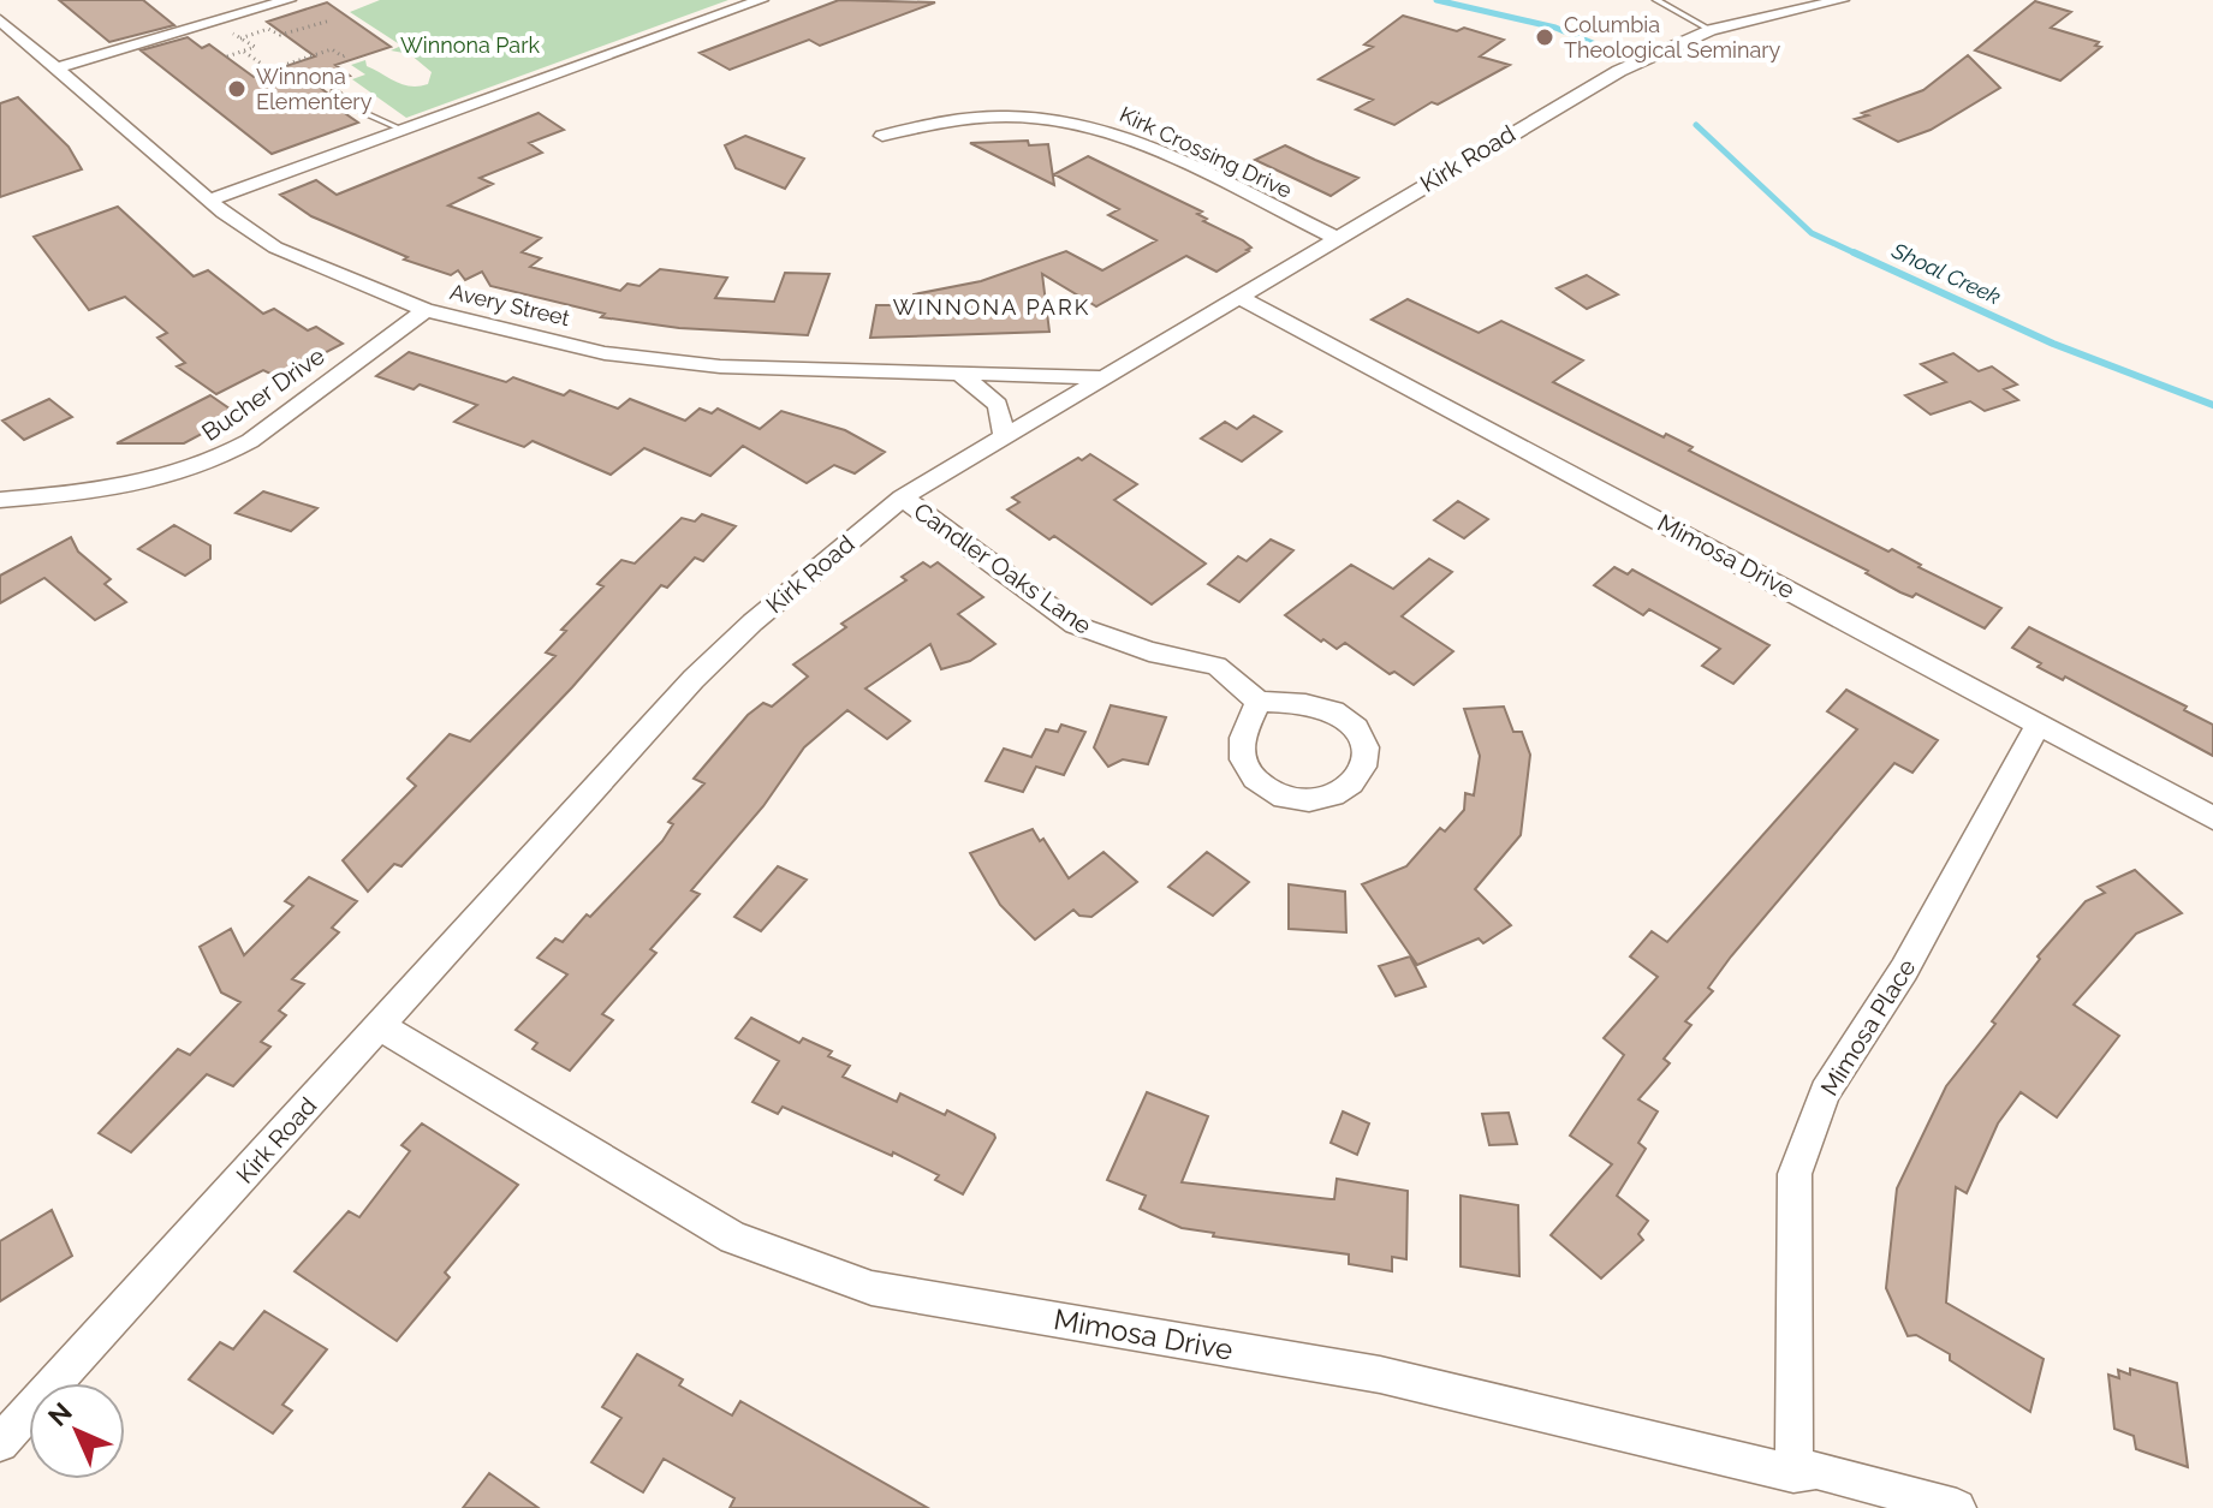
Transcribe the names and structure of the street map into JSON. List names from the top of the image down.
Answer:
{
  "streets": {
    "street": [
      "Kirk Crossing Drive",
      "Kirk Road",
      "Avery Street",
      "Bucher Drive",
      "Mimosa Drive",
      "Candler Oaks Lane",
      "Mimosa Place"
    ]
  },
  "crossings": [
    ["Kirk Crossing Drive", "Kirk Road"],
    ["Kirk Road", "Avery Street"],
    ["Kirk Road", "Mimosa Drive"],
    ["Kirk Road", "Candler Oaks Lane"],
    ["Avery Street", "Bucher Drive"],
    ["Mimosa Drive", "Mimosa Place"]
  ],
  "districts": ["WINNONA PARK"],
  "water": ["Shoal Creek"],
  "parks": ["Winnona Park"],
  "places": ["Columbia Theological Seminary", "Winnona Elementery"],
  "north": "top left"
}
